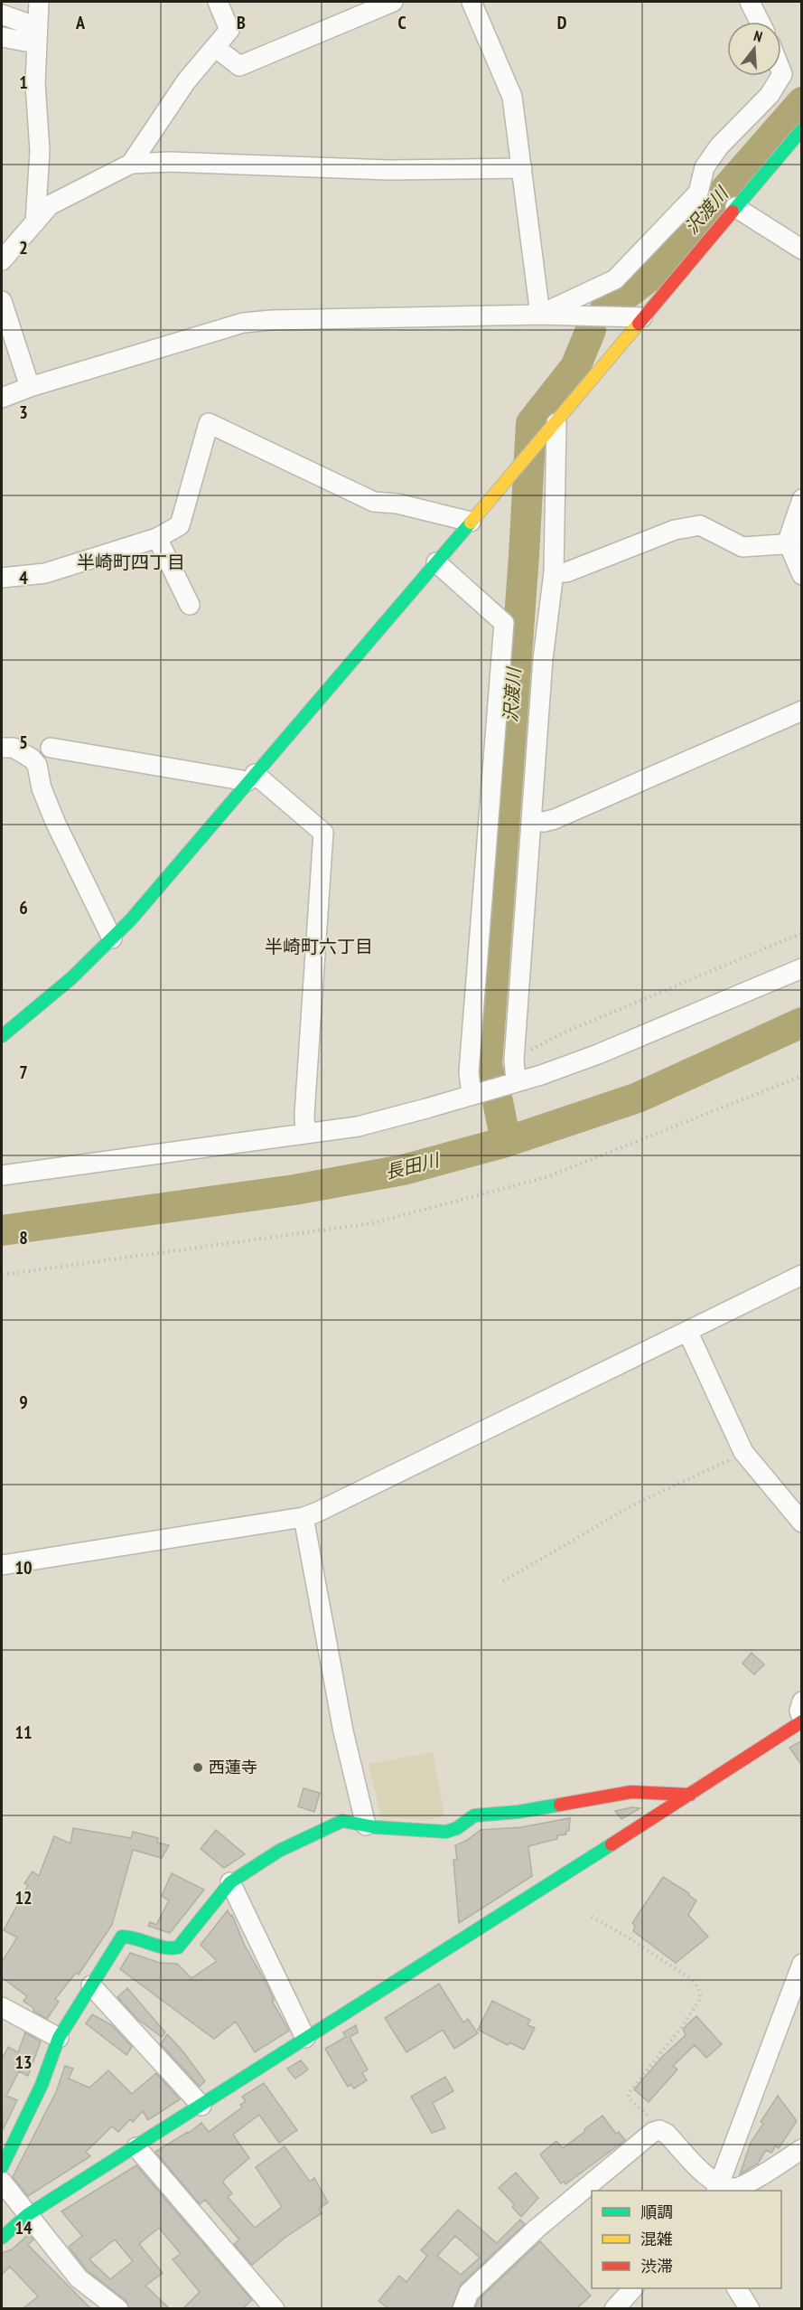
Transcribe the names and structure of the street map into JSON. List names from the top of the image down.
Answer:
{
  "districts": ["半崎町四丁目", "半崎町六丁目"],
  "water": ["沢渡川", "長田川"],
  "places": ["西蓮寺"],
  "legend": ["順調", "混雑", "渋滞"],
  "north": "top",
  "grid": {
    "columns": [
      "A",
      "B",
      "C",
      "D"
    ],
    "rows": [
      "1",
      "2",
      "3",
      "4",
      "5",
      "6",
      "7",
      "8",
      "9",
      "10",
      "11",
      "12",
      "13",
      "14"
    ]
  }
}
